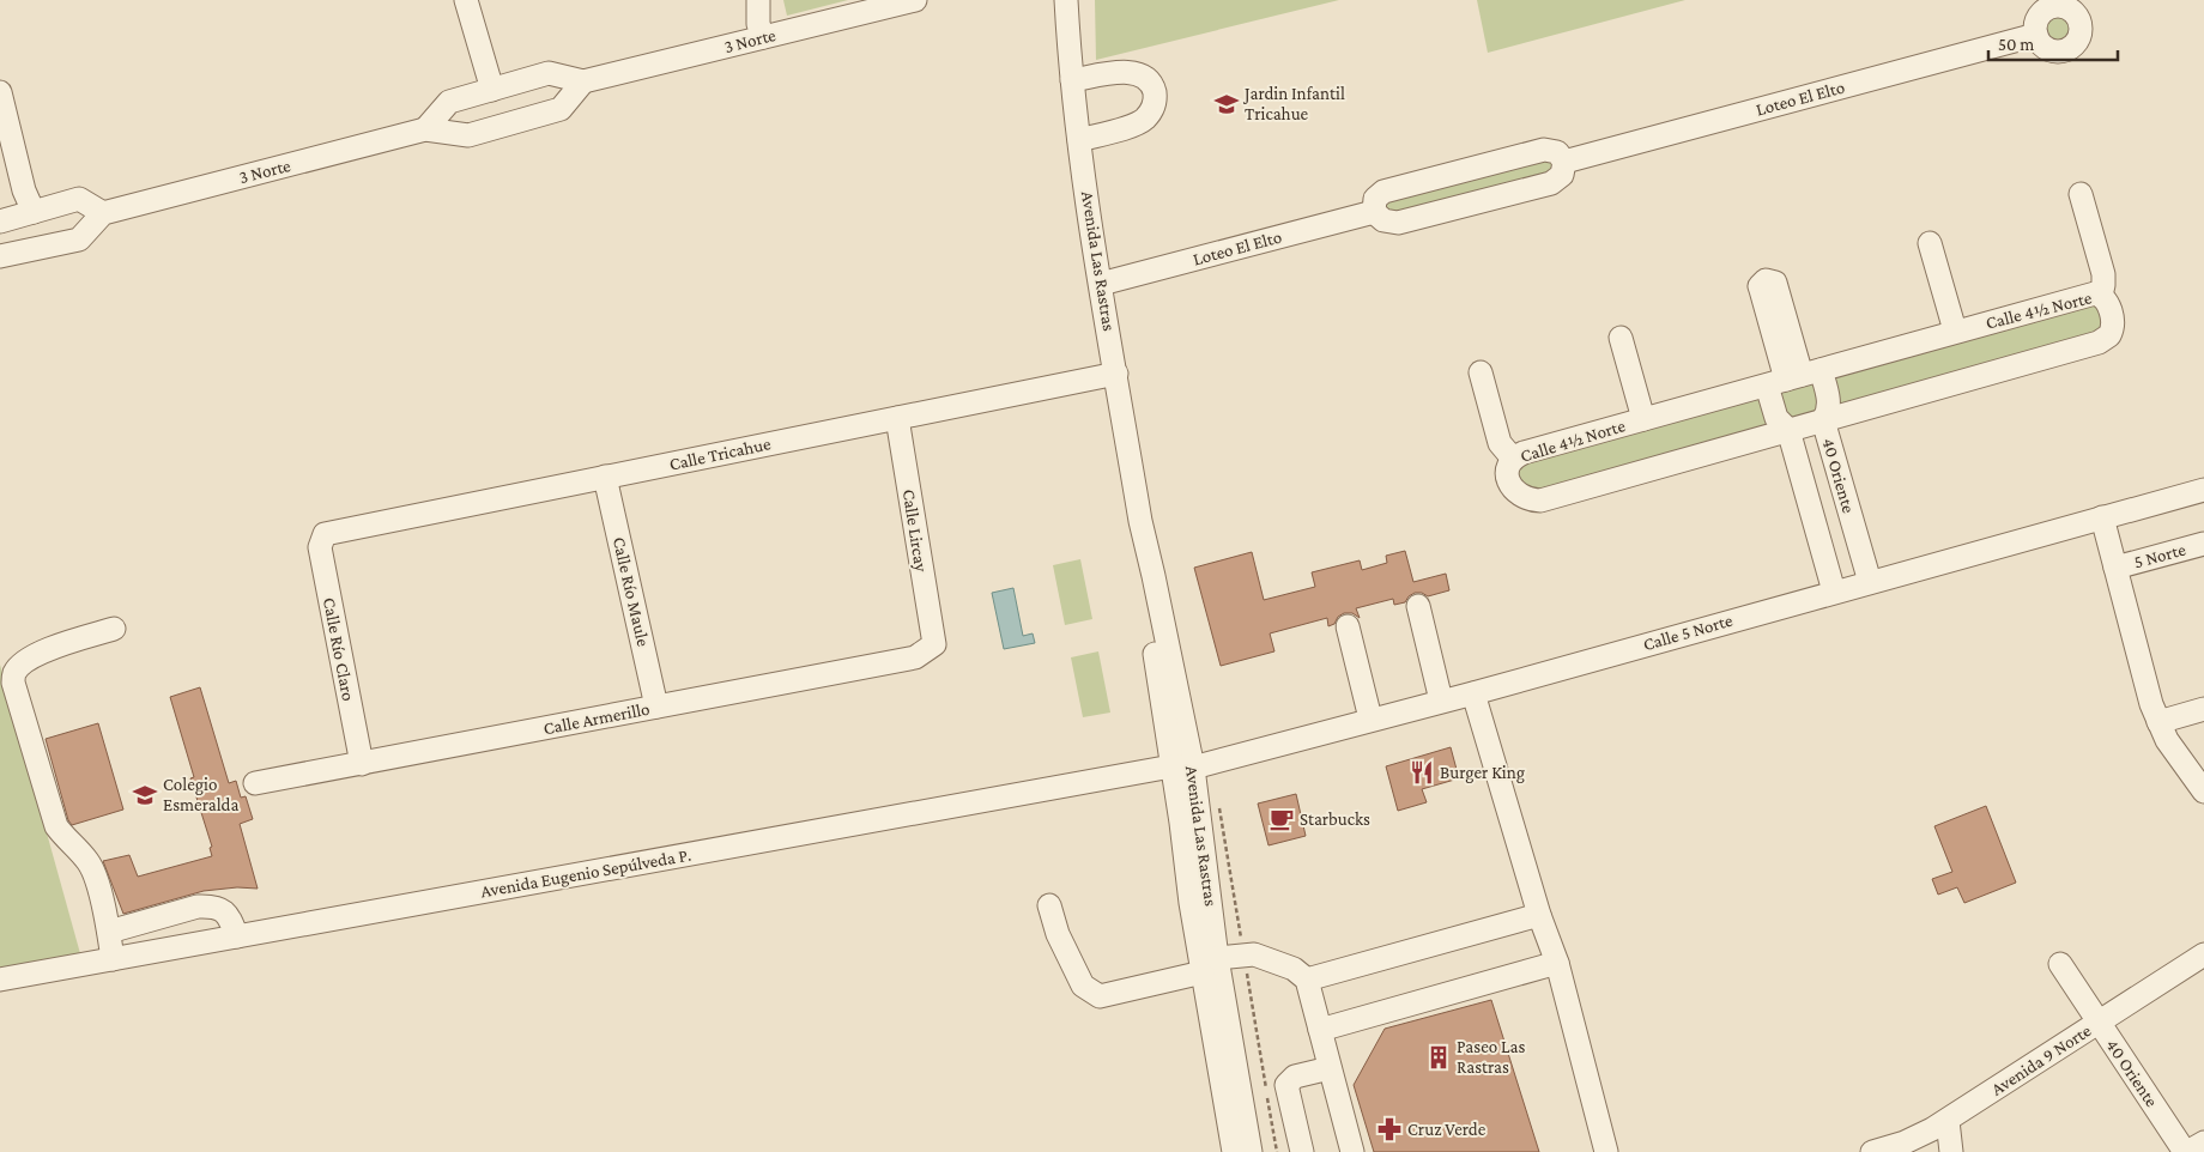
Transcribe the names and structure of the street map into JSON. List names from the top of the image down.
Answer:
{
  "streets": {
    "street": [
      "3 Norte",
      "Loteo El Elto",
      "Avenida Las Rastras",
      "Calle 4½ Norte",
      "Calle Tricahue",
      "40 Oriente",
      "Calle Lircay",
      "5 Norte",
      "Calle Río Maule",
      "Calle 5 Norte",
      "Calle Río Claro",
      "Calle Armerillo",
      "Avenida Eugenio Sepúlveda P.",
      "Avenida 9 Norte"
    ]
  },
  "crossings": [
    ["Loteo El Elto", "Avenida Las Rastras"],
    ["Avenida Las Rastras", "Calle Tricahue"],
    ["Avenida Las Rastras", "Calle 5 Norte"],
    ["Avenida Las Rastras", "Avenida Eugenio Sepúlveda P."],
    ["Calle 4½ Norte", "40 Oriente"],
    ["Calle Tricahue", "Calle Lircay"],
    ["Calle Tricahue", "Calle Río Maule"],
    ["Calle Tricahue", "Calle Río Claro"],
    ["40 Oriente", "Calle 5 Norte"],
    ["40 Oriente", "Avenida 9 Norte"],
    ["Calle Lircay", "Calle Armerillo"],
    ["Calle Río Maule", "Calle Armerillo"],
    ["Calle 5 Norte", "Avenida Eugenio Sepúlveda P."],
    ["Calle Río Claro", "Calle Armerillo"]
  ],
  "places": {
    "school or university": ["Jardin Infantil Tricahue", "Colegio Esmeralda"],
    "restaurant": ["Burger King"],
    "cafe": ["Starbucks"],
    "building": ["Paseo Las Rastras"],
    "pharmacy": ["Cruz Verde"]
  },
  "scale_bar": "50 m"
}
